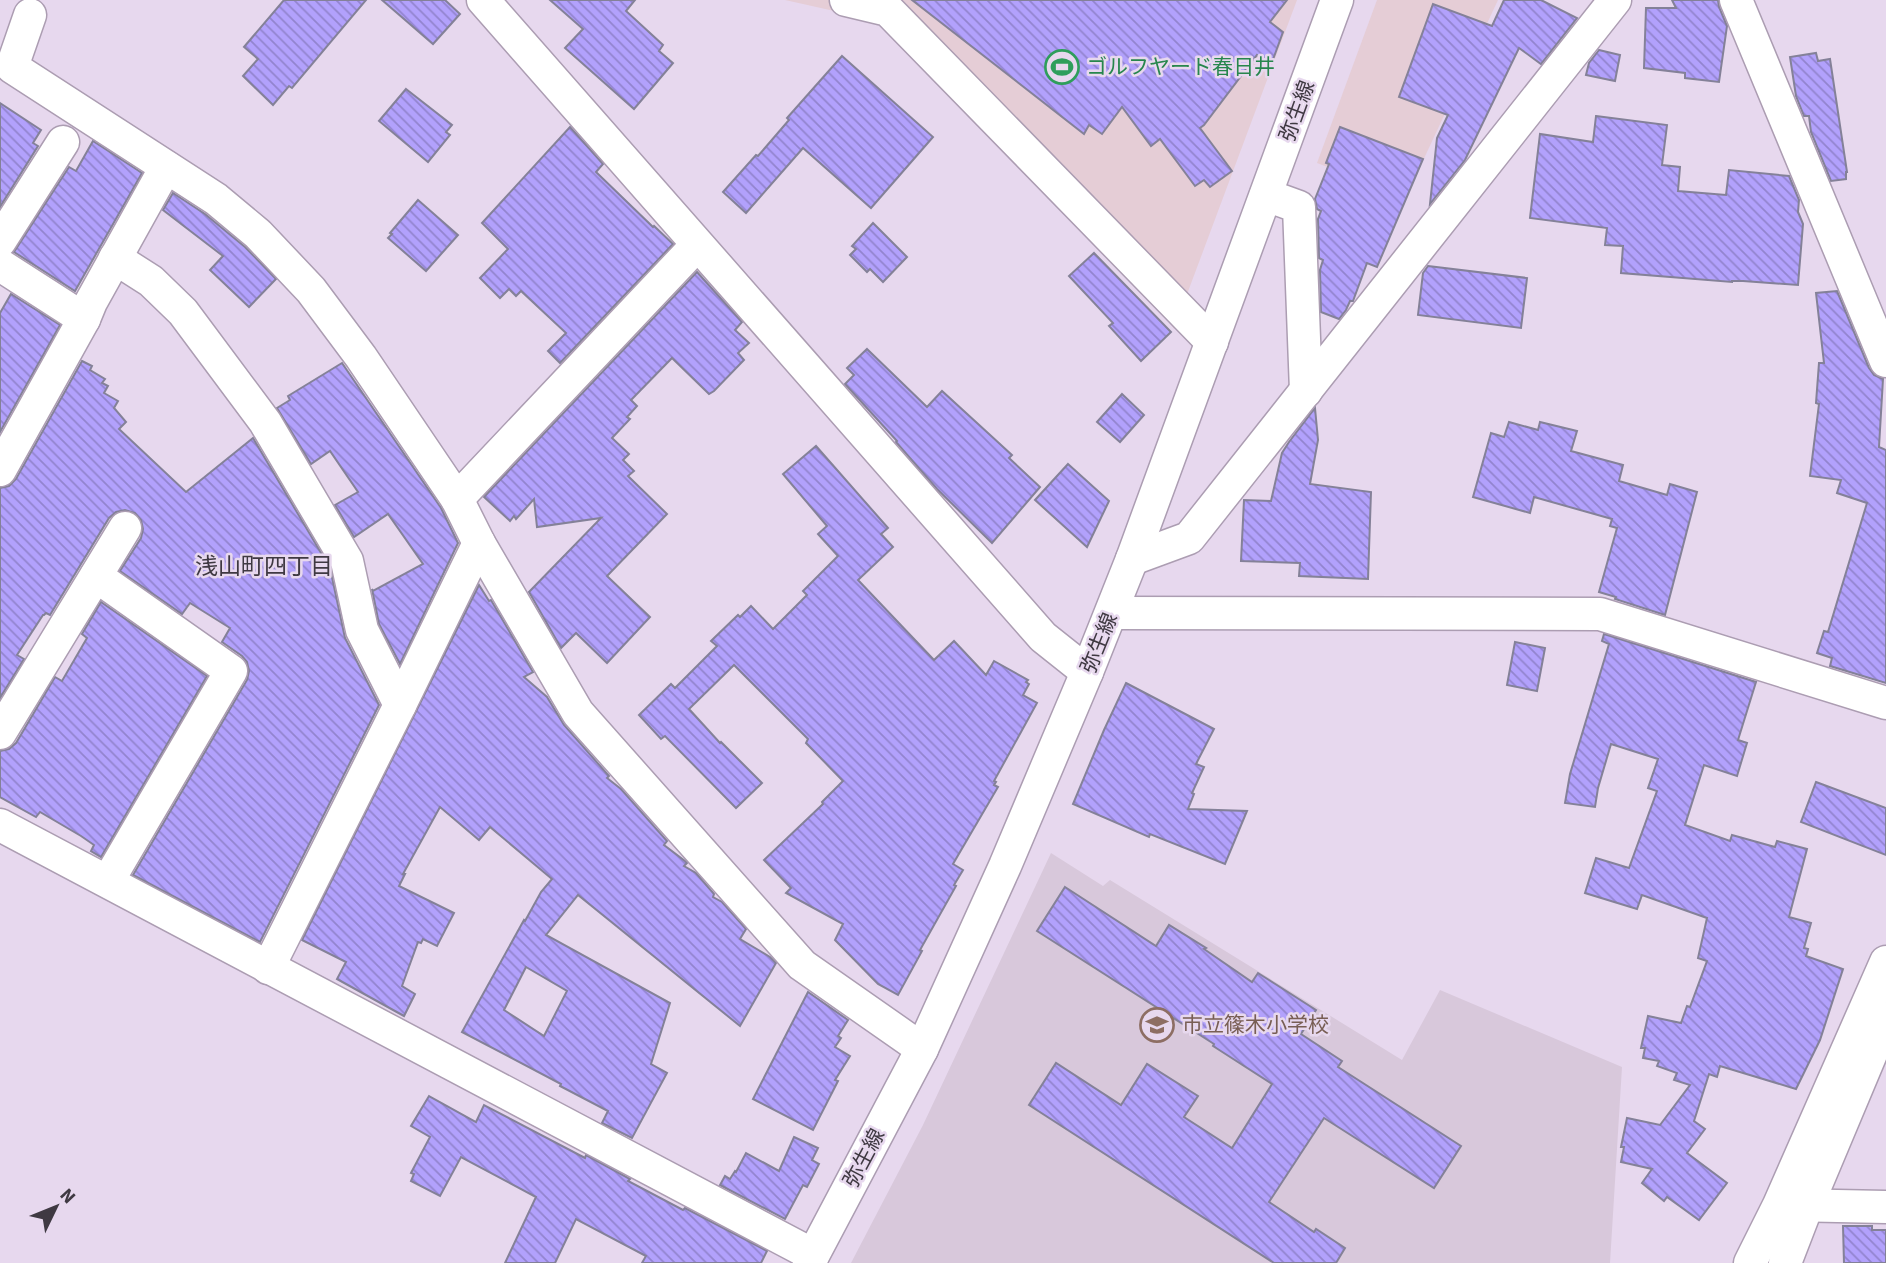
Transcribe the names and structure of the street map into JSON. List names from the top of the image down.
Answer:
{
  "streets": {
    "street": ["弥生線"]
  },
  "districts": ["浅山町四丁目"],
  "places": {
    "sports": ["ゴルフヤード春日井"],
    "school or university": ["市立篠木小学校"]
  },
  "north": "top right"
}
